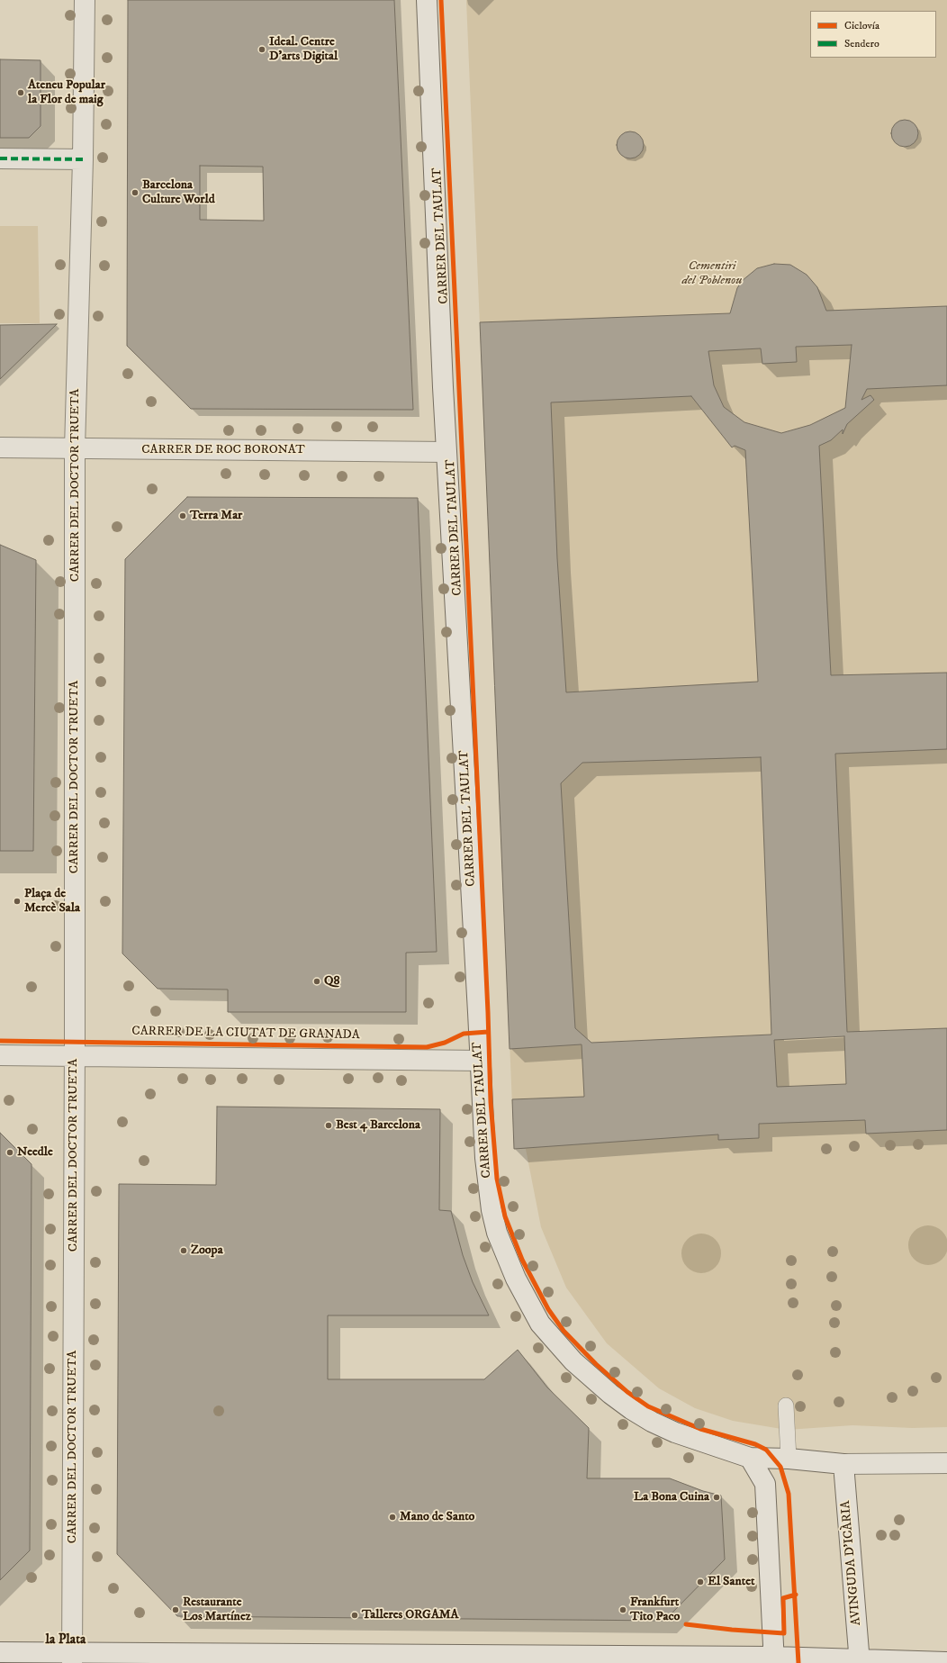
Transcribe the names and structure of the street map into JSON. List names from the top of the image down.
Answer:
{
  "streets": {
    "street": [
      "CARRER DEL TAULAT",
      "CARRER DE ROC BORONAT",
      "CARRER DEL DOCTOR TRUETA",
      "CARRER DE LA CIUTAT DE GRANADA",
      "AVINGUDA D'ICÀRIA"
    ]
  },
  "crossings": [
    ["CARRER DEL TAULAT", "CARRER DE ROC BORONAT"],
    ["CARRER DEL TAULAT", "CARRER DE LA CIUTAT DE GRANADA"],
    ["CARRER DEL TAULAT", "AVINGUDA D'ICÀRIA"],
    ["CARRER DE ROC BORONAT", "CARRER DEL DOCTOR TRUETA"],
    ["CARRER DEL DOCTOR TRUETA", "CARRER DE LA CIUTAT DE GRANADA"]
  ],
  "districts": ["la Plata"],
  "parks": ["Cementiri del Poblenou"],
  "places": [
    "Ideal. Centre D'arts Digital",
    "Ateneu Popular la Flor de maig",
    "Barcelona Culture World",
    "Terra Mar",
    "Plaça de Mercè Sala",
    "Q8",
    "Best 4 Barcelona",
    "Needle",
    "Zoopa",
    "La Bona Cuina",
    "Mano de Santo",
    "El Santet",
    "Restaurante Los Martínez",
    "Frankfurt Tito Paco",
    "Talleres ORGAMA"
  ],
  "legend": ["Ciclovía", "Sendero"]
}
